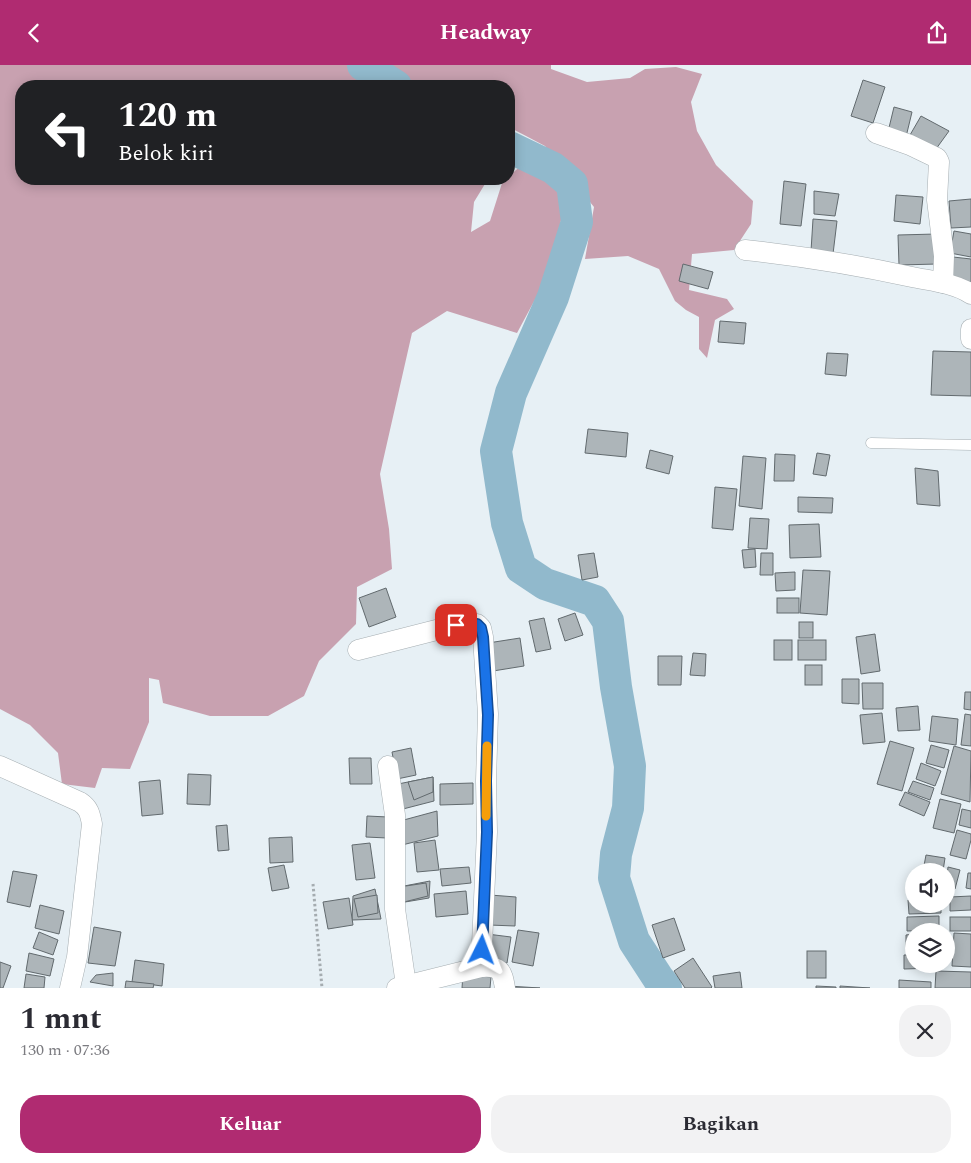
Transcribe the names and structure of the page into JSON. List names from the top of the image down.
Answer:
{
  "page": {
    "header": "Headway",
    "turn": ["120 m", "Belok kiri"],
    "heading": ["1 mnt", "130 m · 07:36"],
    "buttons": ["Keluar", "Bagikan"]
  }
}
